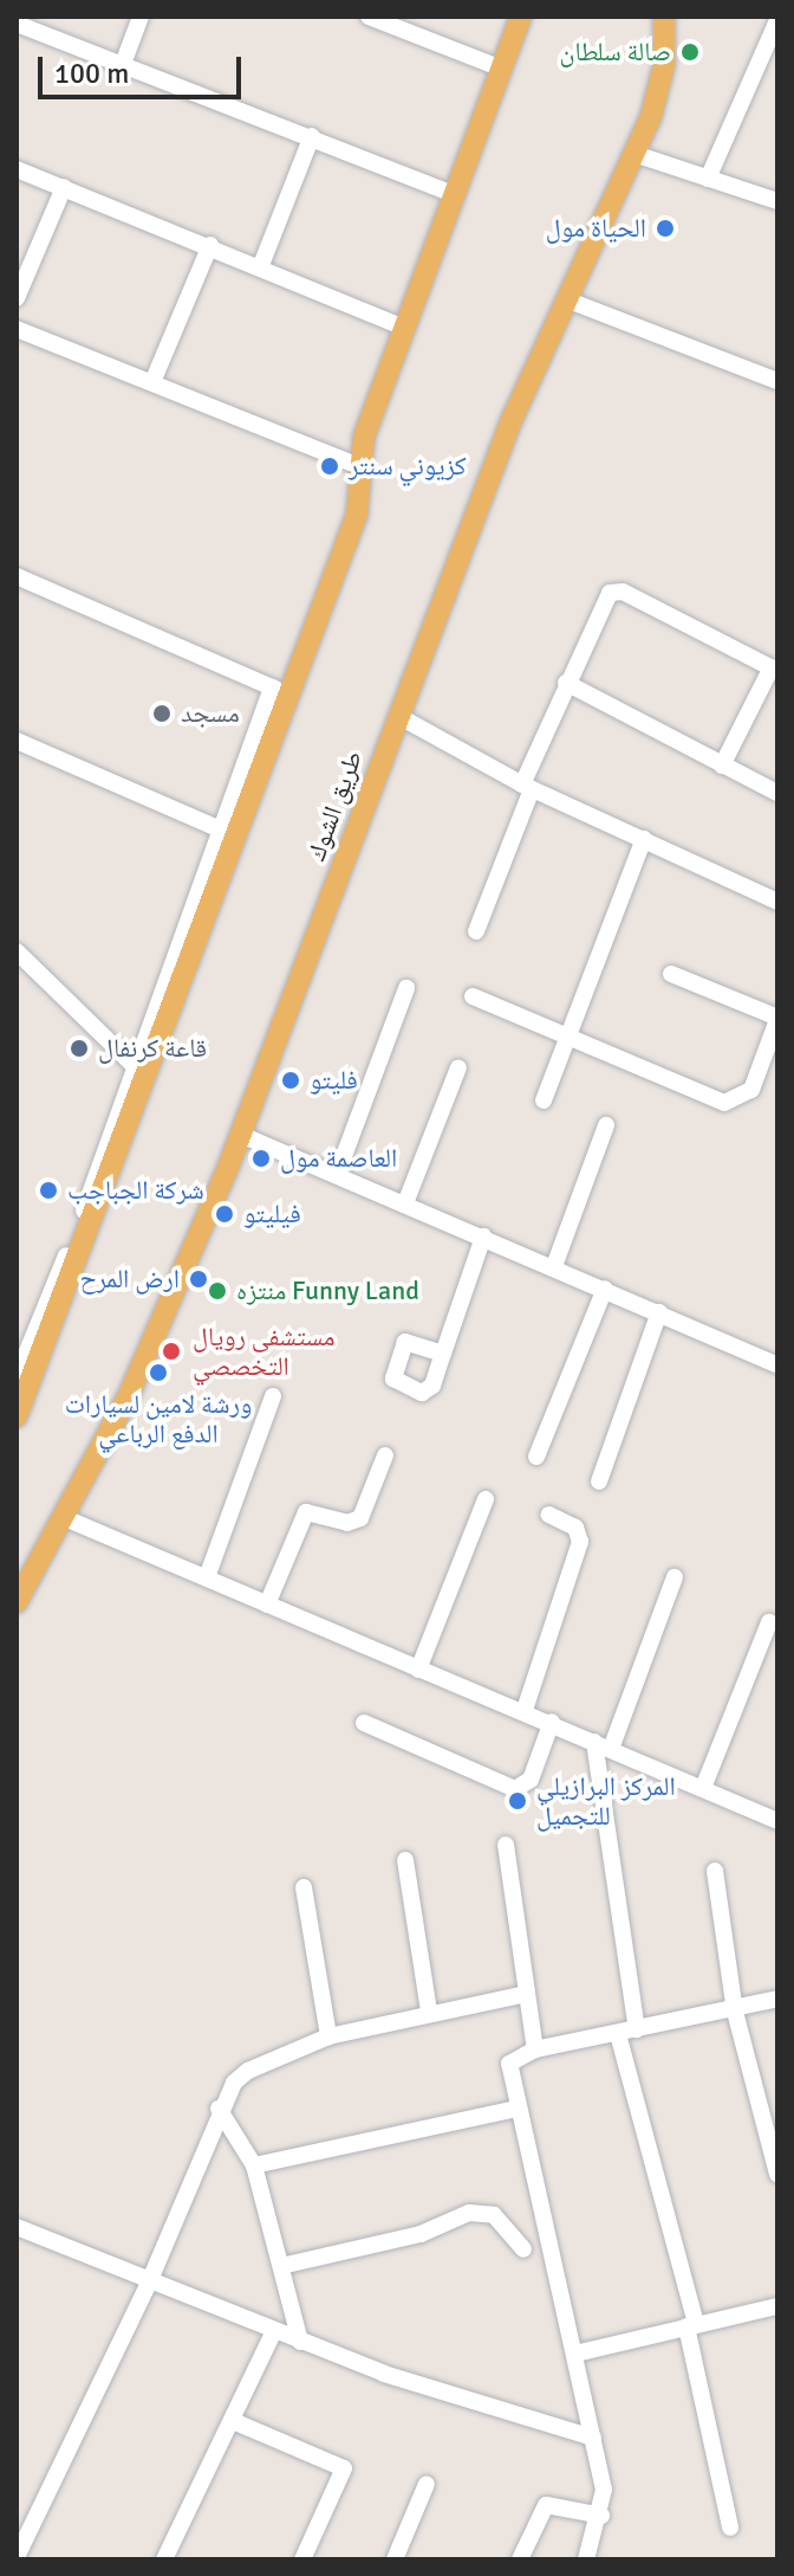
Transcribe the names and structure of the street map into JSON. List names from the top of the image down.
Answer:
{
  "streets": {
    "main road": ["طريق الشوك"]
  },
  "places": [
    "صالة سلطان",
    "الحياة مول",
    "كزيوني سنتر",
    "مسجد",
    "قاعة كرنفال",
    "فليتو",
    "العاصمة مول",
    "شركة الجباجب",
    "فيليتو",
    "ارض المرح",
    "منتزه Funny Land",
    "مستشفى رويال التخصصي",
    "ورشة لامين لسيارات الدفع الرباعي",
    "المركز البرازيلي للتجميل"
  ],
  "scale_bar": "100 m"
}
